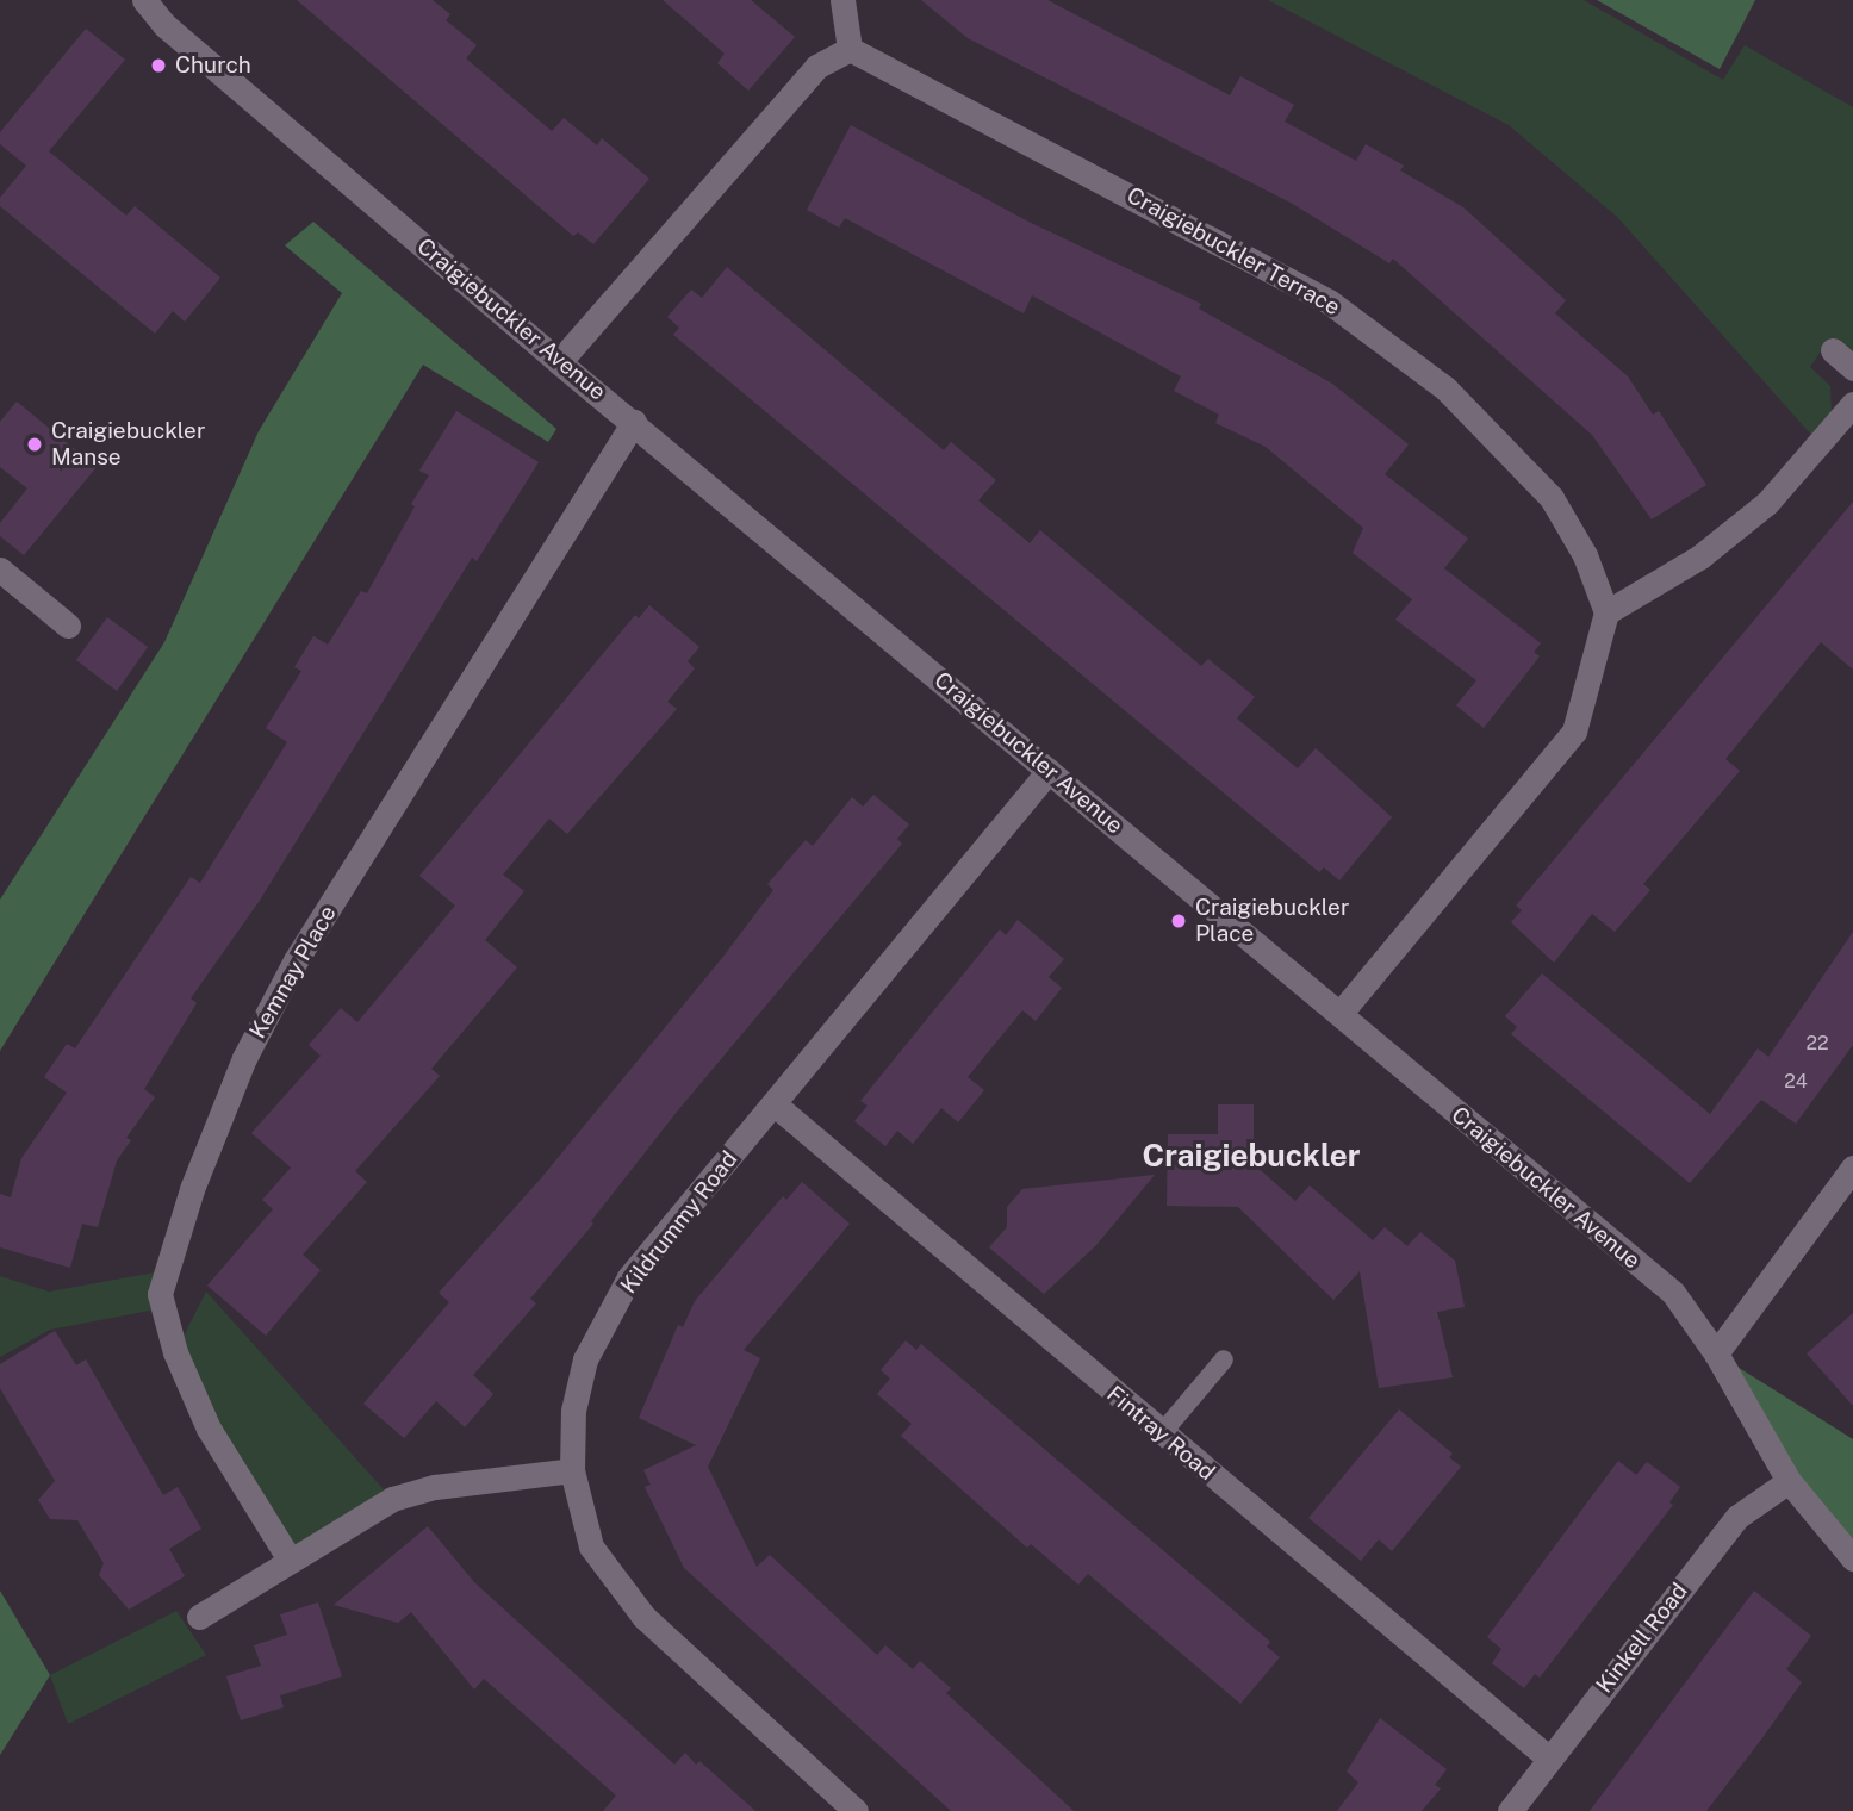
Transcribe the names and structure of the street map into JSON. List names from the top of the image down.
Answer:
{
  "streets": {
    "street": [
      "Craigiebuckler Terrace",
      "Craigiebuckler Avenue",
      "Kemnay Place",
      "Kildrummy Road",
      "Fintray Road",
      "Kinkell Road"
    ]
  },
  "crossings": [
    ["Craigiebuckler Avenue", "Kemnay Place"],
    ["Craigiebuckler Avenue", "Kildrummy Road"],
    ["Craigiebuckler Avenue", "Kinkell Road"],
    ["Kildrummy Road", "Fintray Road"],
    ["Fintray Road", "Kinkell Road"]
  ],
  "districts": ["Craigiebuckler"],
  "places": ["Church", "Craigiebuckler Manse", "Craigiebuckler Place"],
  "house_numbers": ["22", "24"]
}
